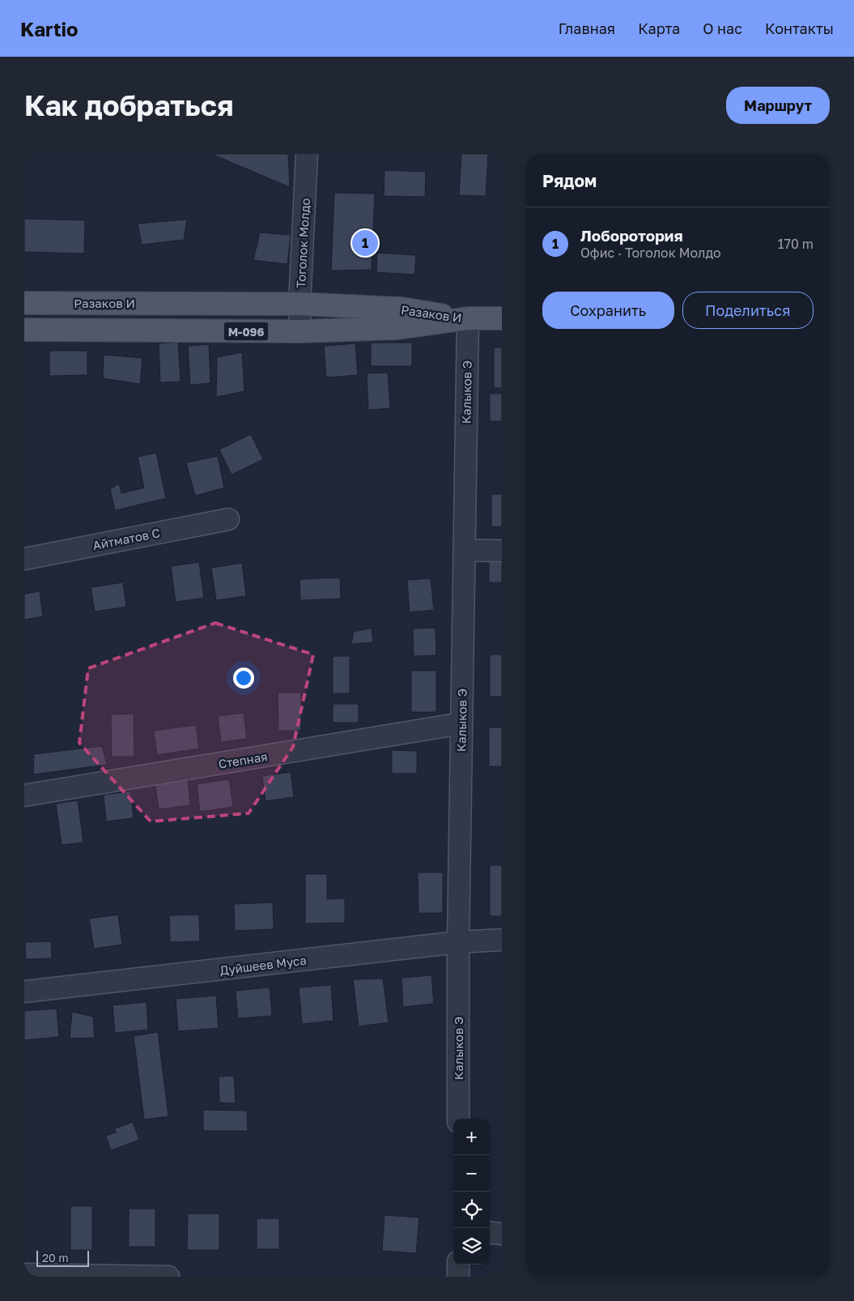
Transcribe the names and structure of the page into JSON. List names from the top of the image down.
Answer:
{
  "streets": {
    "main road": ["Разаков И", "М-096"],
    "street": [
      "Тоголок Молдо",
      "Калыков Э",
      "Айтматов С",
      "Степная",
      "Дуйшеев Муса"
    ]
  },
  "crossings": [
    ["Тоголок Молдо", "Разаков И"],
    ["Разаков И", "М-096"],
    ["Разаков И", "Калыков Э"],
    ["М-096", "Калыков Э"],
    ["Калыков Э", "Степная"],
    ["Калыков Э", "Дуйшеев Муса"]
  ],
  "scale_bar": "20 m",
  "page": {
    "header": "Kartio",
    "nav": [
      "Главная",
      "Карта",
      "О нас",
      "Контакты"
    ],
    "buttons": [
      "Маршрут",
      ["Сохранить", "Поделиться"]
    ],
    "title": "Как добраться",
    "heading": "Рядом",
    "list": [
      {
        "mark": "1",
        "name": "Лоборотория",
        "note": "Офис · Тоголок Молдо",
        "value": "170 m"
      }
    ],
    "pins": "1",
    "map_buttons": ["+", "−"],
    "scale": "20 m"
  }
}
